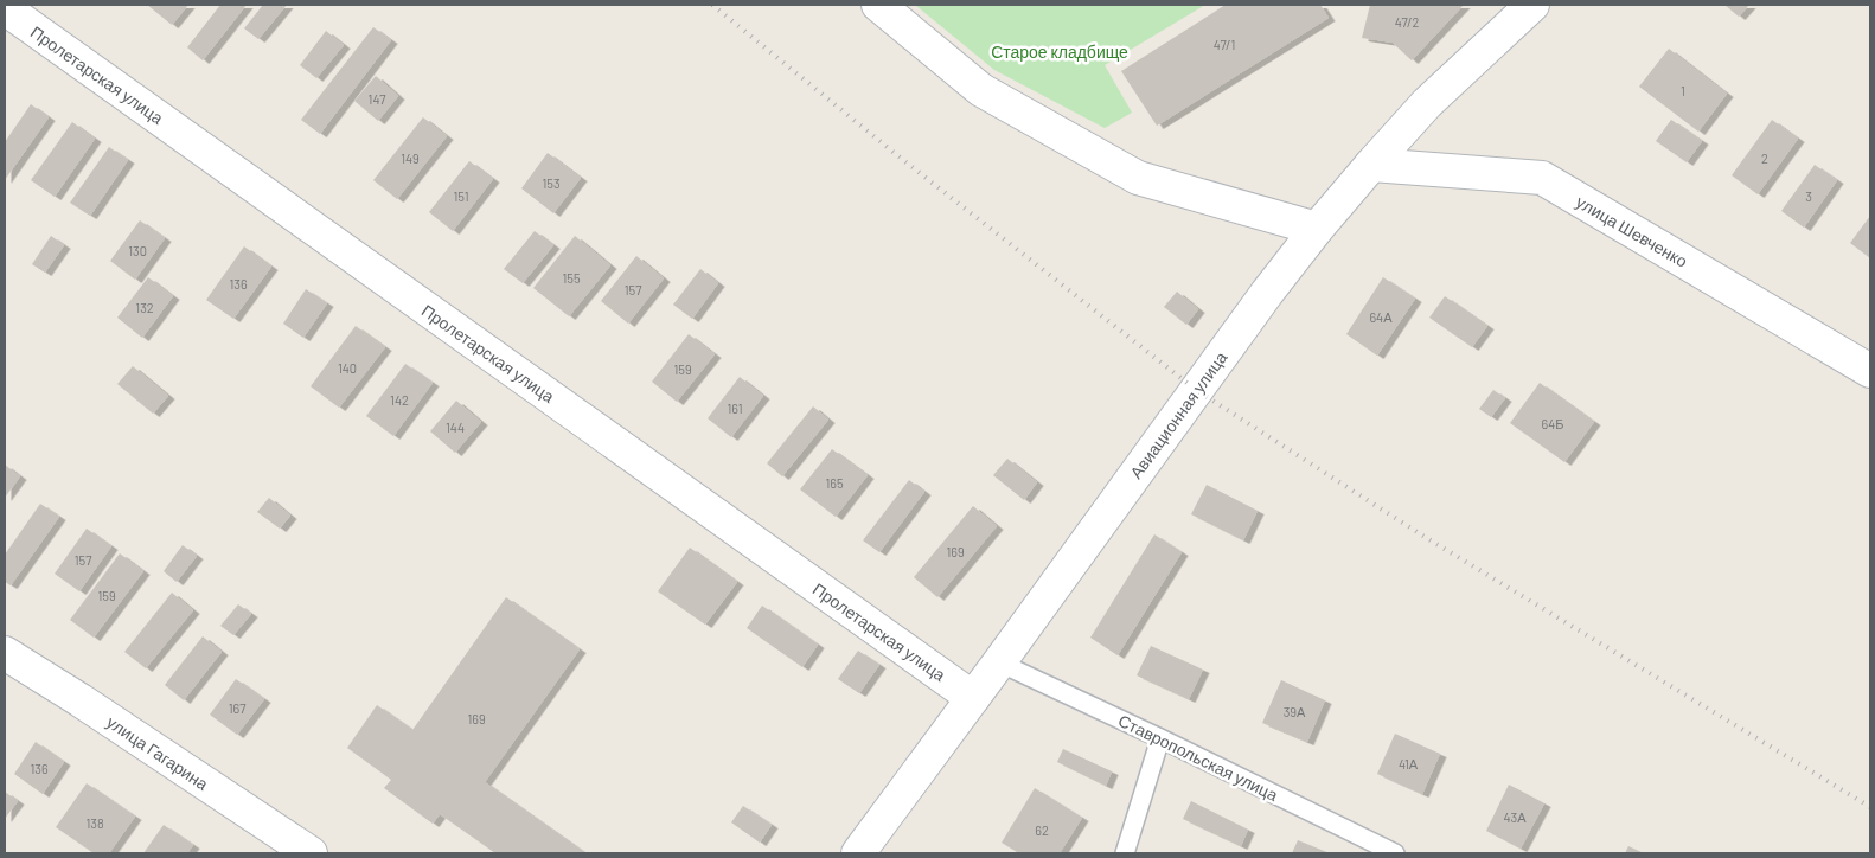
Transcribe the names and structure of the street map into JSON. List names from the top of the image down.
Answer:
{
  "streets": {
    "street": [
      "Пролетарская улица",
      "улица Шевченко",
      "Авиационная улица",
      "улица Гагарина"
    ],
    "lane": ["Ставропольская улица"]
  },
  "crossings": [
    ["Пролетарская улица", "Авиационная улица"],
    ["улица Шевченко", "Авиационная улица"],
    ["Авиационная улица", "Ставропольская улица"]
  ],
  "parks": ["Старое кладбище"],
  "house_numbers": [
    "47/2",
    "47/1",
    "1",
    "147",
    "149",
    "2",
    "153",
    "151",
    "3",
    "130",
    "155",
    "136",
    "157",
    "132",
    "64А",
    "140",
    "159",
    "142",
    "161",
    "64Б",
    "144",
    "165",
    "169",
    "157",
    "159",
    "167",
    "39А",
    "169",
    "41А",
    "136",
    "43А",
    "138",
    "62"
  ]
}
